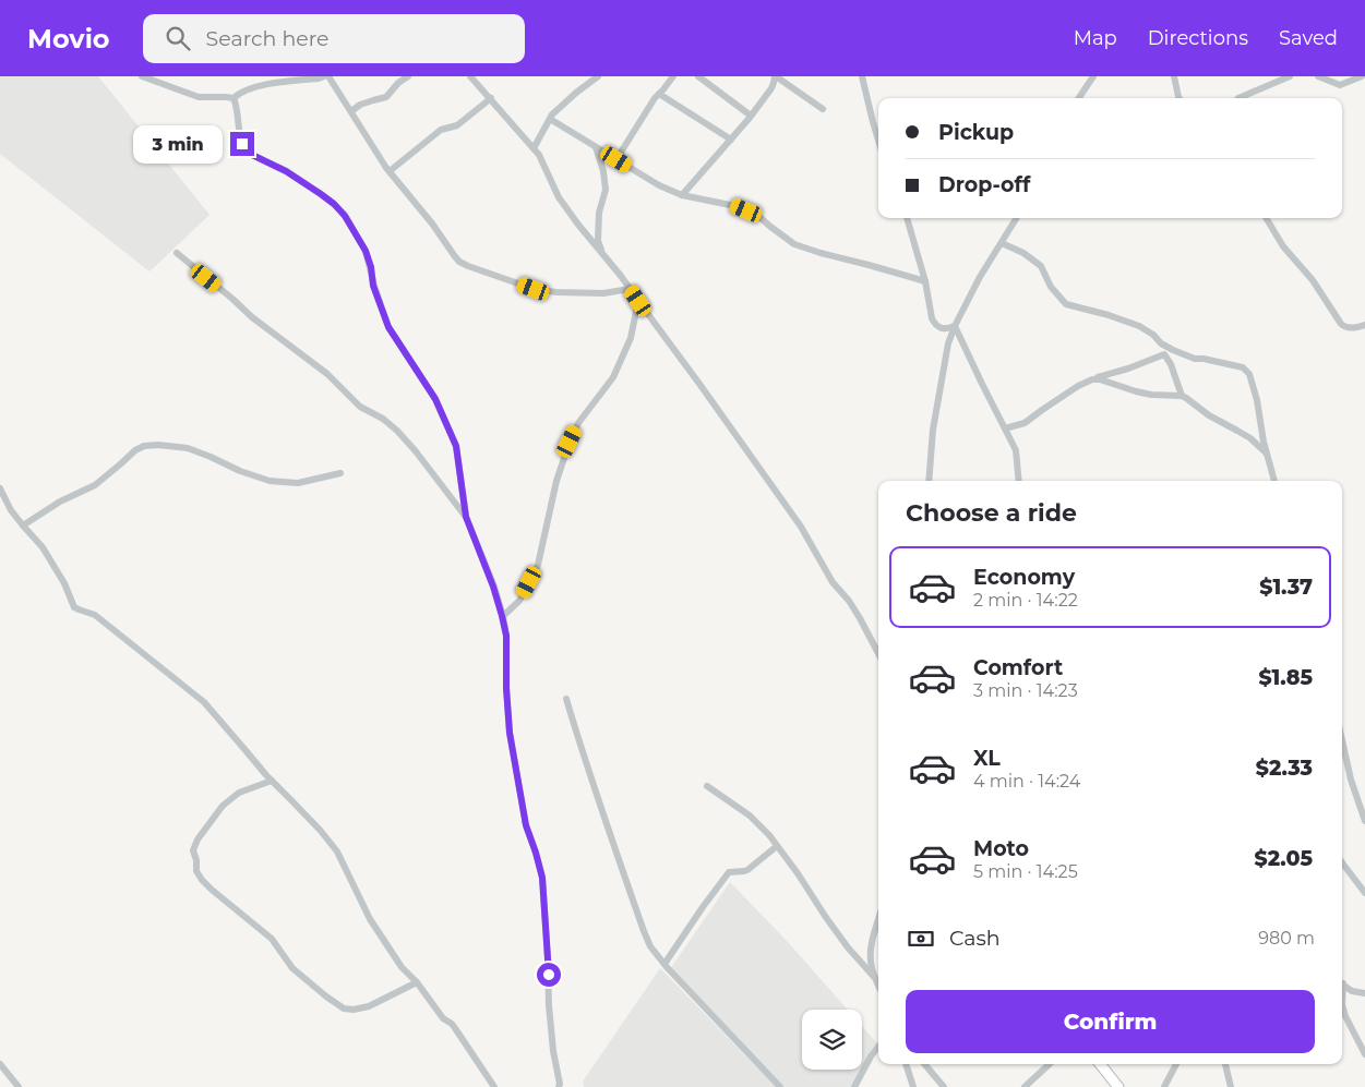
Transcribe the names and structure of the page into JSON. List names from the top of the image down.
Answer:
{
  "page": {
    "header": "Movio",
    "search": "Search here",
    "nav": ["Map", "Directions", "Saved"],
    "banner": ["Pickup", "Drop-off"],
    "bubble": "3 min",
    "heading": "Choose a ride",
    "list": [
      {
        "name": "Economy",
        "note": "2 min · 14:22",
        "value": "$1.37"
      },
      {
        "name": "Comfort",
        "note": "3 min · 14:23",
        "value": "$1.85"
      },
      {
        "name": "XL",
        "note": "4 min · 14:24",
        "value": "$2.33"
      },
      {
        "name": "Moto",
        "note": "5 min · 14:25",
        "value": "$2.05"
      }
    ],
    "pay": ["Cash", "980 m"],
    "buttons": "Confirm"
  }
}
